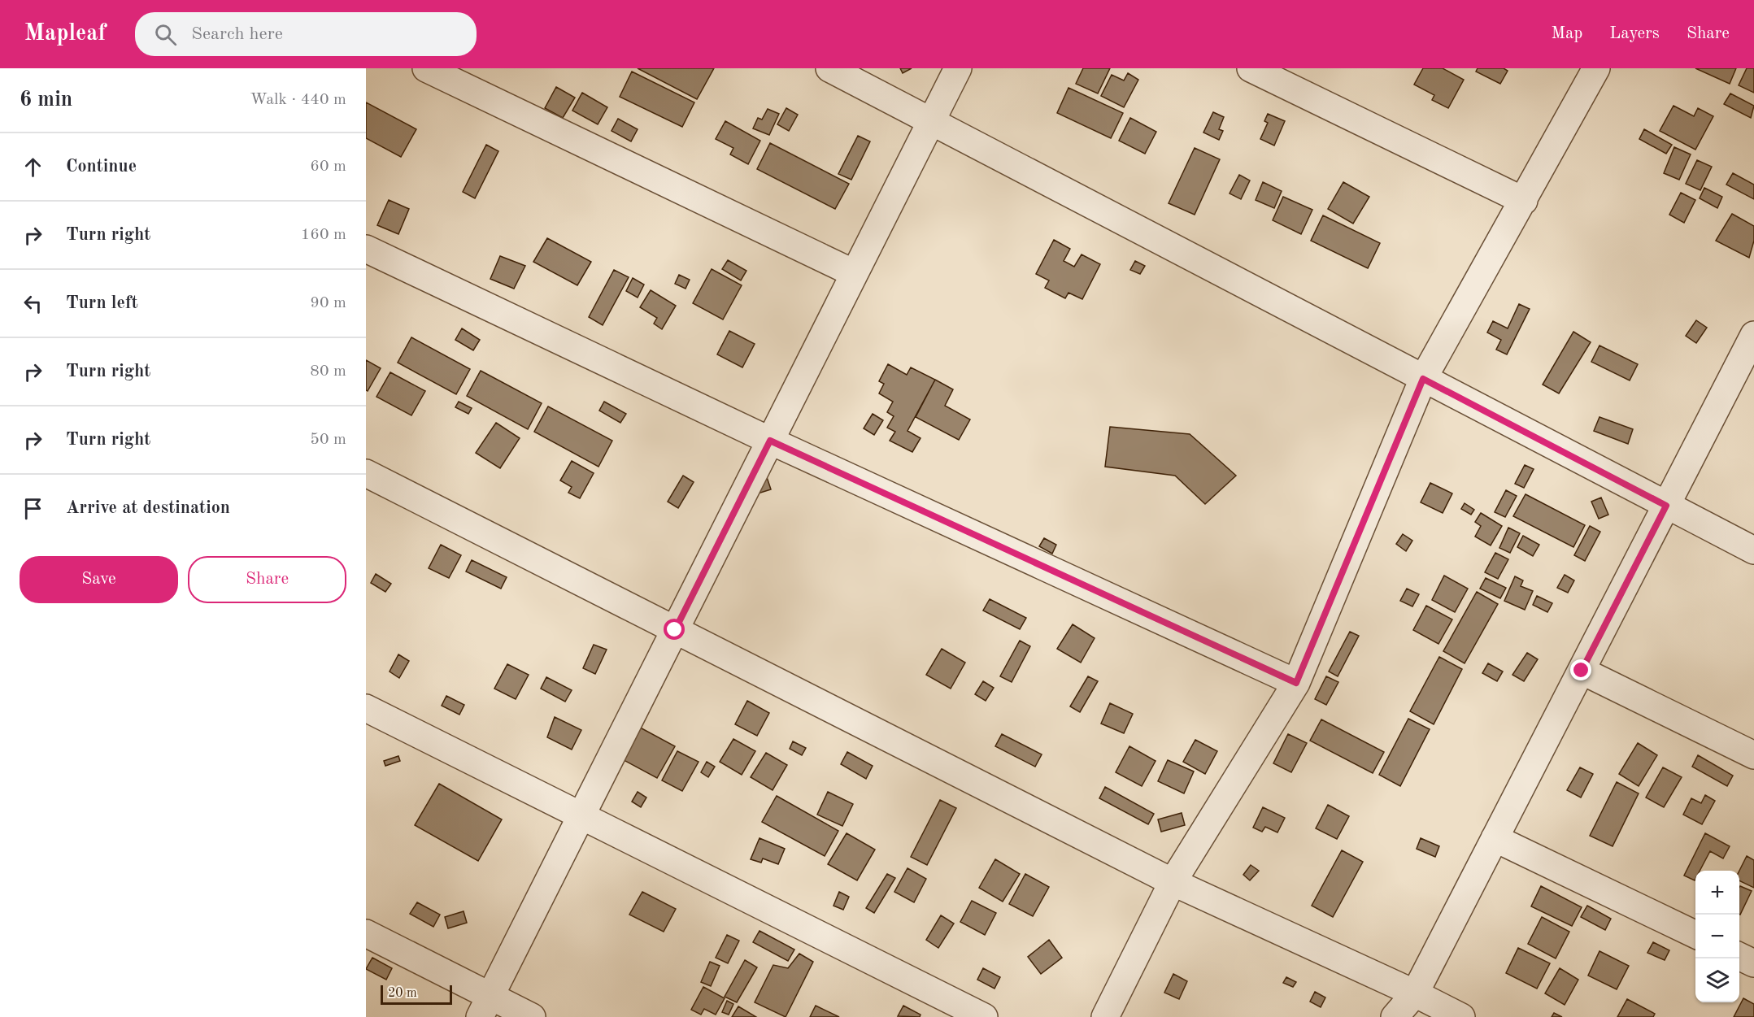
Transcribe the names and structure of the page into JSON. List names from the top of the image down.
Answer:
{
  "scale_bar": "20 m",
  "page": {
    "header": "Mapleaf",
    "search": "Search here",
    "nav": ["Map", "Layers", "Share"],
    "heading": ["6 min", "Walk · 440 m"],
    "list": [
      ["Continue", "60 m"],
      ["Turn right", "160 m"],
      ["Turn left", "90 m"],
      ["Turn right", "80 m"],
      ["Turn right", "50 m"],
      "Arrive at destination"
    ],
    "buttons": ["Save", "Share"],
    "map_buttons": ["+", "−"],
    "scale": "20 m"
  }
}
